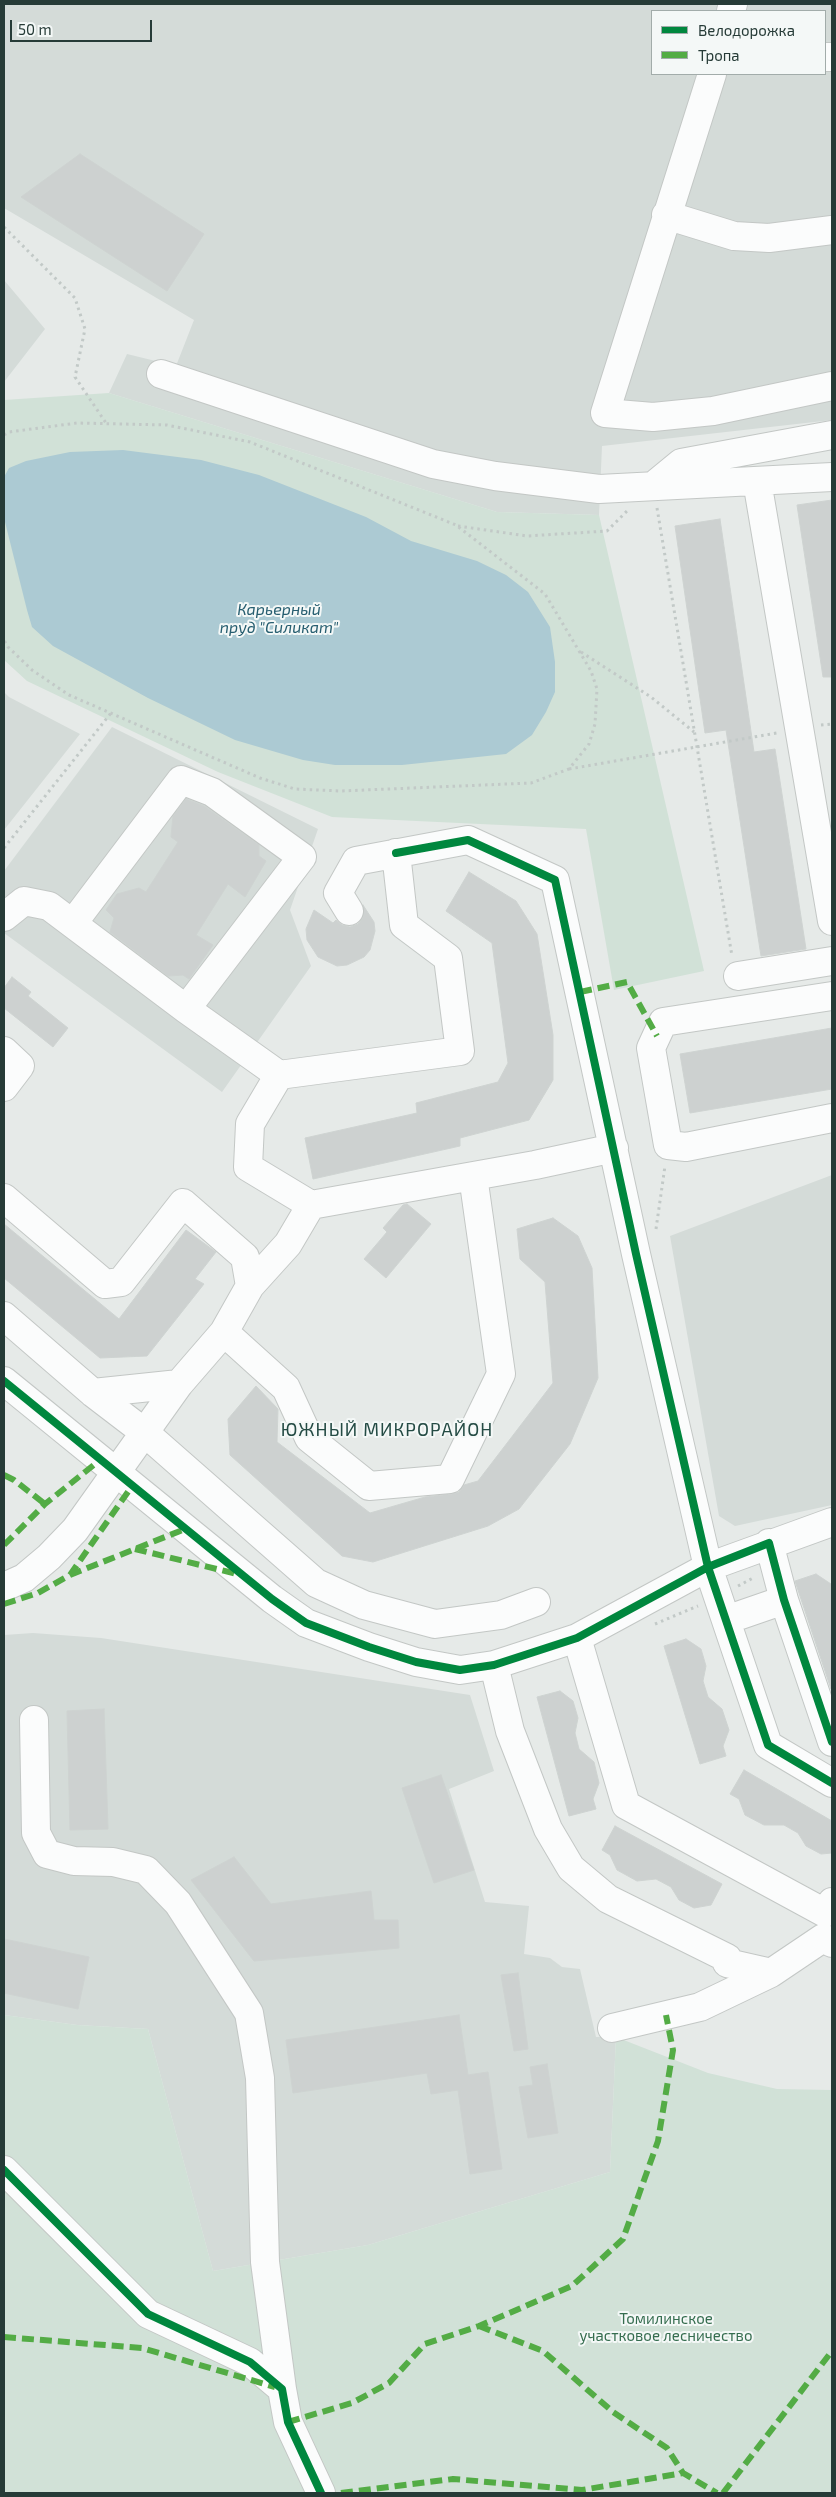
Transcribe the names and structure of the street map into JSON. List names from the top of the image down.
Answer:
{
  "districts": ["ЮЖНЫЙ МИКРОРАЙОН"],
  "water": ["Карьерный пруд \"Силикат\""],
  "parks": ["Томилинское участковое лесничество"],
  "legend": ["Велодорожка", "Тропа"],
  "scale_bar": "50 m"
}
